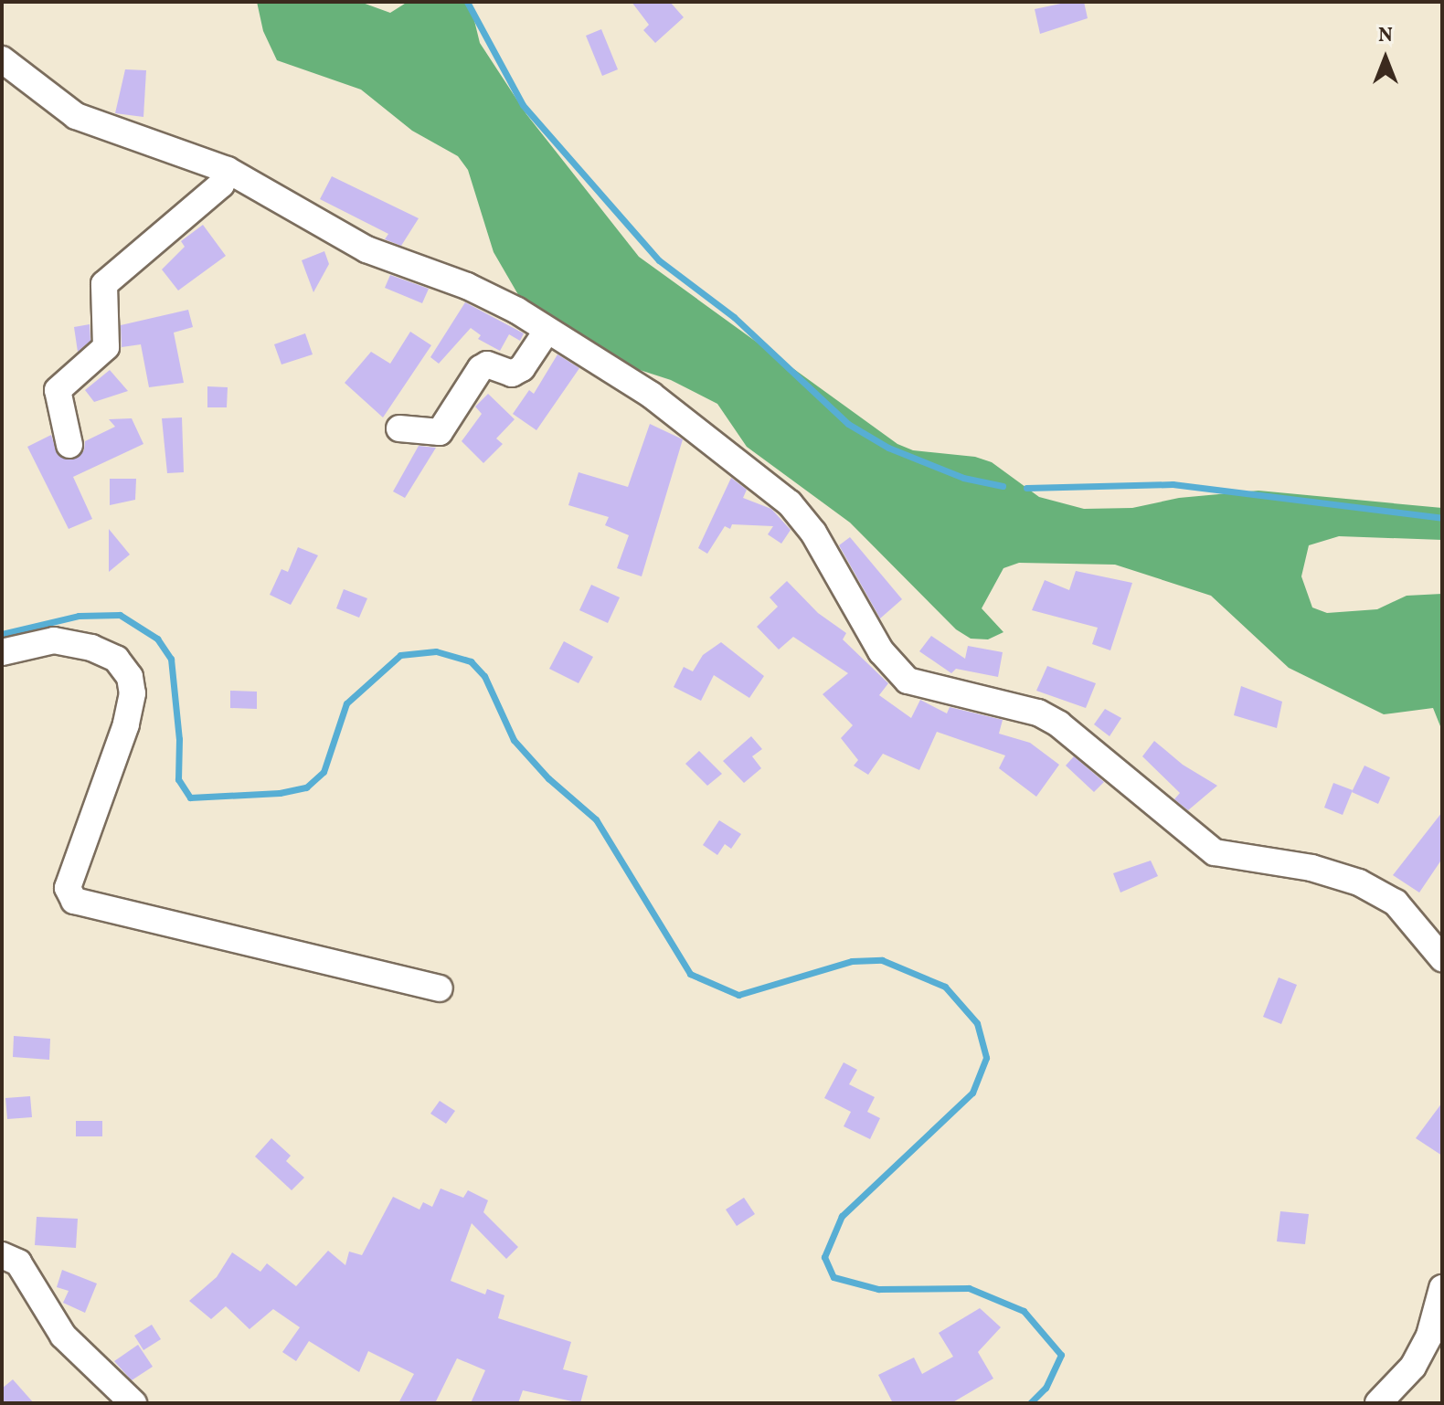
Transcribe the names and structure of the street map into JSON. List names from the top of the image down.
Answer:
{
  "north": "top"
}
